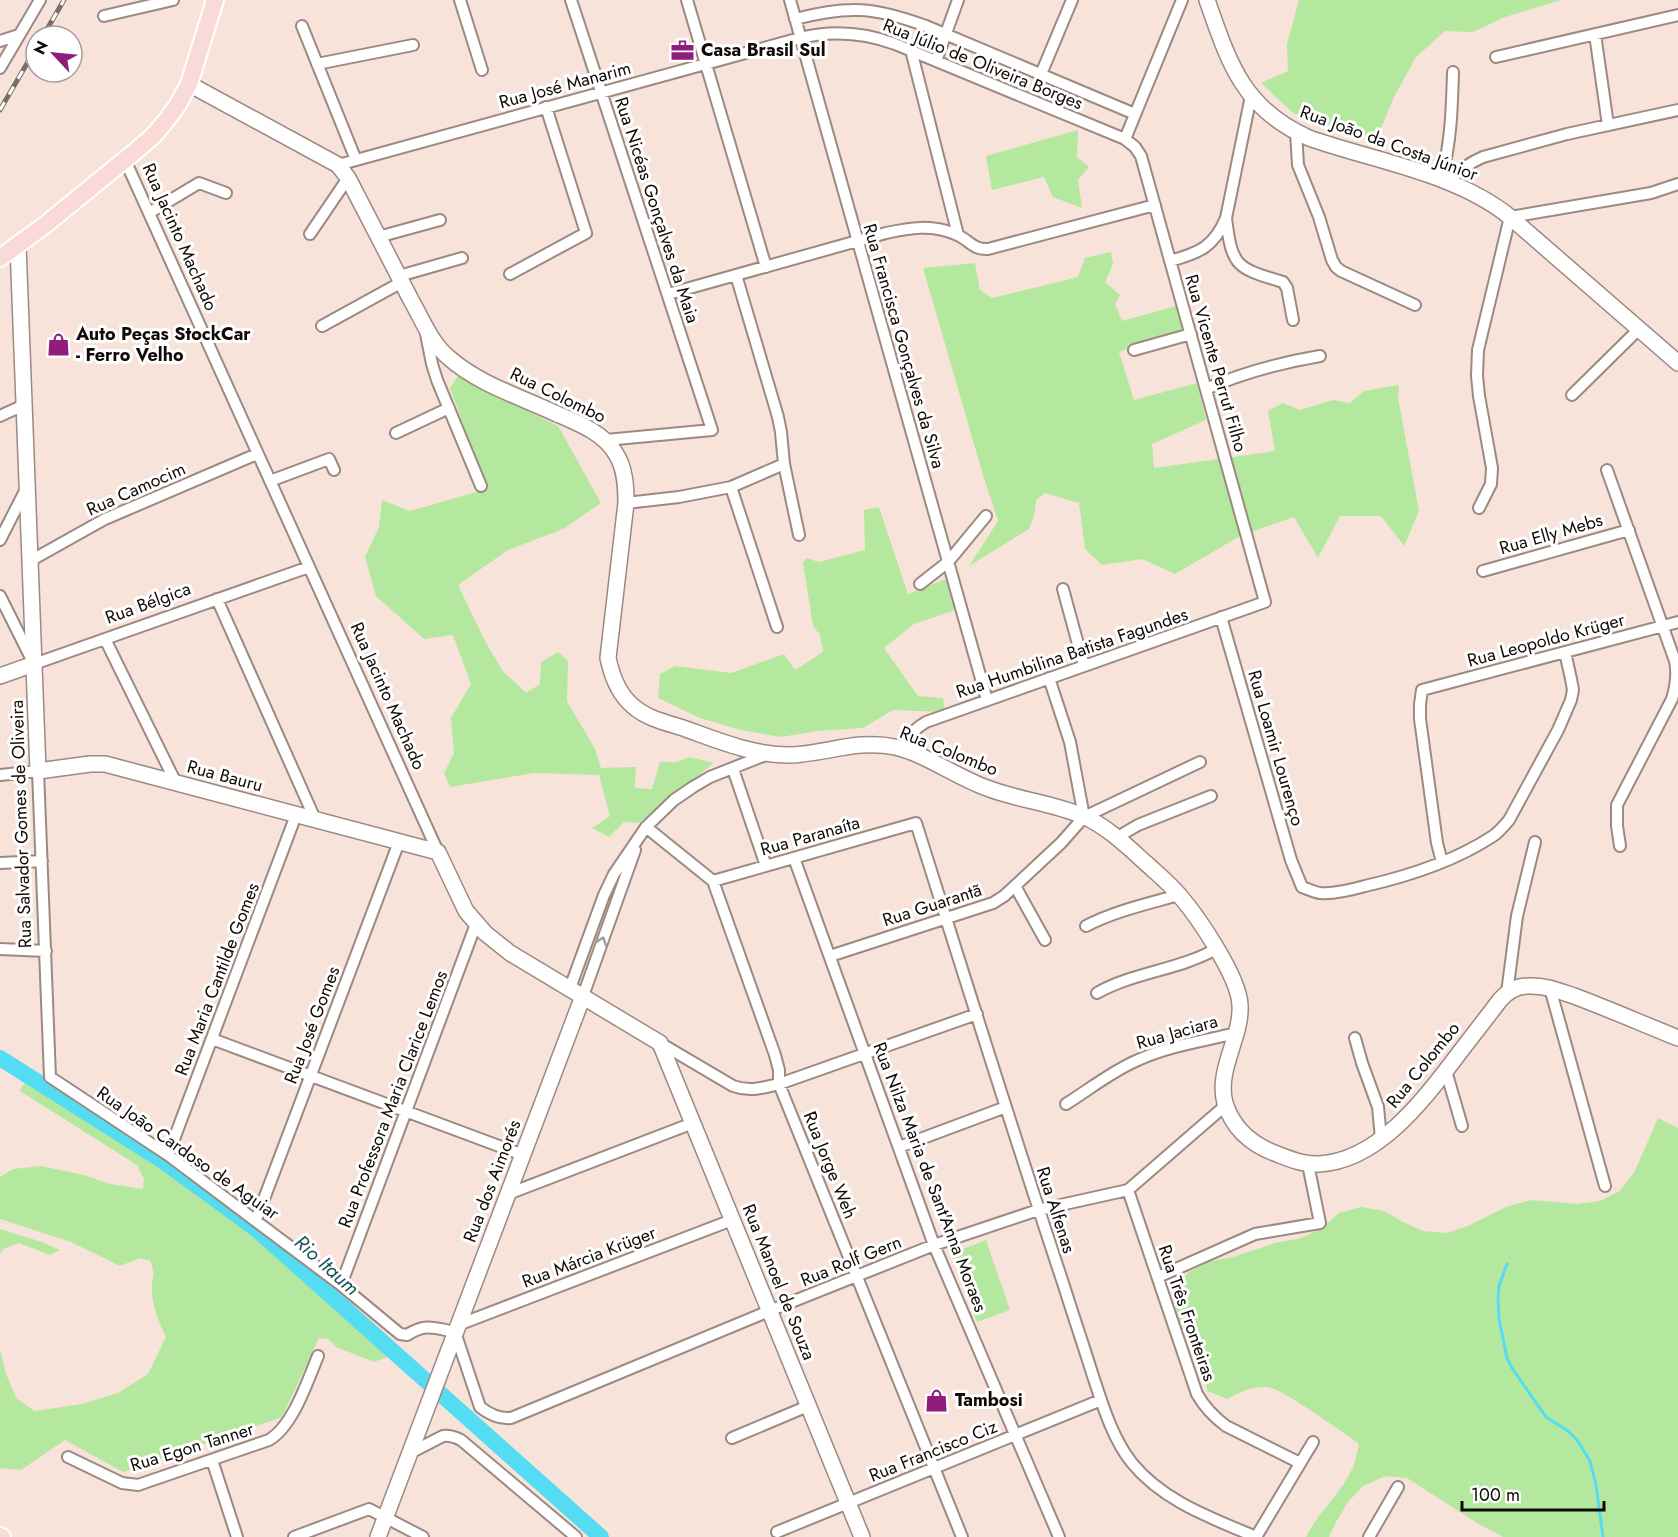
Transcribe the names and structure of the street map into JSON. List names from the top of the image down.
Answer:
{
  "streets": {
    "street": [
      "Rua Júlio de Oliveira Borges",
      "Rua José Manarim",
      "Rua João da Costa Júnior",
      "Rua Nicéas Gonçalves da Maia",
      "Rua Jacinto Machado",
      "Rua Francisca Gonçalves da Silva",
      "Rua Vicente Perrut Filho",
      "Rua Colombo",
      "Rua Camocim",
      "Rua Elly Mebs",
      "Rua Bélgica",
      "Rua Leopoldo Krüger",
      "Rua Humbilina Batista Fagundes",
      "Rua Loamir Lourenço",
      "Rua Bauru",
      "Rua Salvador Gomes de Oliveira",
      "Rua Paranaíta",
      "Rua Guarantã",
      "Rua Maria Cantilde Gomes",
      "Rua José Gomes",
      "Rua Jaciara",
      "Rua Professora Maria Clarice Lemos",
      "Rua João Cardoso de Aguiar",
      "Rua Jorge Weh",
      "Rua Nilza Maria de Sant'Anna Moraes",
      "Rua dos Aimorés",
      "Rua Alfenas",
      "Rua Márcia Krüger",
      "Rua Rolf Gern",
      "Rua Manoel de Souza",
      "Rua Três Fronteiras",
      "Rua Egon Tanner",
      "Rua Francisco Ciz"
    ]
  },
  "crossings": [
    ["Rua Júlio de Oliveira Borges", "Rua José Manarim"],
    ["Rua Júlio de Oliveira Borges", "Rua Francisca Gonçalves da Silva"],
    ["Rua Júlio de Oliveira Borges", "Rua Vicente Perrut Filho"],
    ["Rua José Manarim", "Rua Nicéas Gonçalves da Maia"],
    ["Rua José Manarim", "Rua Francisca Gonçalves da Silva"],
    ["Rua José Manarim", "Rua Colombo"],
    ["Rua Nicéas Gonçalves da Maia", "Rua Colombo"],
    ["Rua Jacinto Machado", "Rua Camocim"],
    ["Rua Jacinto Machado", "Rua Bélgica"],
    ["Rua Jacinto Machado", "Rua Bauru"],
    ["Rua Jacinto Machado", "Rua Professora Maria Clarice Lemos"],
    ["Rua Jacinto Machado", "Rua Jorge Weh"],
    ["Rua Jacinto Machado", "Rua Nilza Maria de Sant'Anna Moraes"],
    ["Rua Jacinto Machado", "Rua dos Aimorés"],
    ["Rua Jacinto Machado", "Rua Alfenas"],
    ["Rua Jacinto Machado", "Rua Manoel de Souza"],
    ["Rua Francisca Gonçalves da Silva", "Rua Humbilina Batista Fagundes"],
    ["Rua Vicente Perrut Filho", "Rua Humbilina Batista Fagundes"],
    ["Rua Colombo", "Rua Humbilina Batista Fagundes"],
    ["Rua Colombo", "Rua Guarantã"],
    ["Rua Colombo", "Rua Jaciara"],
    ["Rua Colombo", "Rua dos Aimorés"],
    ["Rua Colombo", "Rua Rolf Gern"],
    ["Rua Camocim", "Rua Salvador Gomes de Oliveira"],
    ["Rua Bélgica", "Rua Salvador Gomes de Oliveira"],
    ["Rua Leopoldo Krüger", "Rua Loamir Lourenço"],
    ["Rua Humbilina Batista Fagundes", "Rua Loamir Lourenço"],
    ["Rua Bauru", "Rua Salvador Gomes de Oliveira"],
    ["Rua Bauru", "Rua Maria Cantilde Gomes"],
    ["Rua Bauru", "Rua José Gomes"],
    ["Rua Salvador Gomes de Oliveira", "Rua João Cardoso de Aguiar"],
    ["Rua Paranaíta", "Rua Jorge Weh"],
    ["Rua Paranaíta", "Rua Nilza Maria de Sant'Anna Moraes"],
    ["Rua Paranaíta", "Rua Alfenas"],
    ["Rua Guarantã", "Rua Nilza Maria de Sant'Anna Moraes"],
    ["Rua Guarantã", "Rua Alfenas"],
    ["Rua Maria Cantilde Gomes", "Rua João Cardoso de Aguiar"],
    ["Rua José Gomes", "Rua João Cardoso de Aguiar"],
    ["Rua Professora Maria Clarice Lemos", "Rua João Cardoso de Aguiar"],
    ["Rua João Cardoso de Aguiar", "Rua dos Aimorés"],
    ["Rua João Cardoso de Aguiar", "Rua Márcia Krüger"],
    ["Rua João Cardoso de Aguiar", "Rua Rolf Gern"],
    ["Rua Jorge Weh", "Rua Rolf Gern"],
    ["Rua Jorge Weh", "Rua Francisco Ciz"],
    ["Rua Nilza Maria de Sant'Anna Moraes", "Rua Rolf Gern"],
    ["Rua Nilza Maria de Sant'Anna Moraes", "Rua Francisco Ciz"],
    ["Rua dos Aimorés", "Rua Márcia Krüger"],
    ["Rua dos Aimorés", "Rua Rolf Gern"],
    ["Rua Alfenas", "Rua Rolf Gern"],
    ["Rua Alfenas", "Rua Francisco Ciz"],
    ["Rua Márcia Krüger", "Rua Rolf Gern"],
    ["Rua Márcia Krüger", "Rua Manoel de Souza"],
    ["Rua Rolf Gern", "Rua Manoel de Souza"],
    ["Rua Rolf Gern", "Rua Três Fronteiras"],
    ["Rua Manoel de Souza", "Rua Francisco Ciz"]
  ],
  "water": ["Rio Itaum"],
  "places": {
    "office": ["Casa Brasil Sul"],
    "shop": ["Auto Peças StockCar - Ferro Velho", "Tambosi"]
  },
  "scale_bar": "100 m",
  "north": "top left"
}
